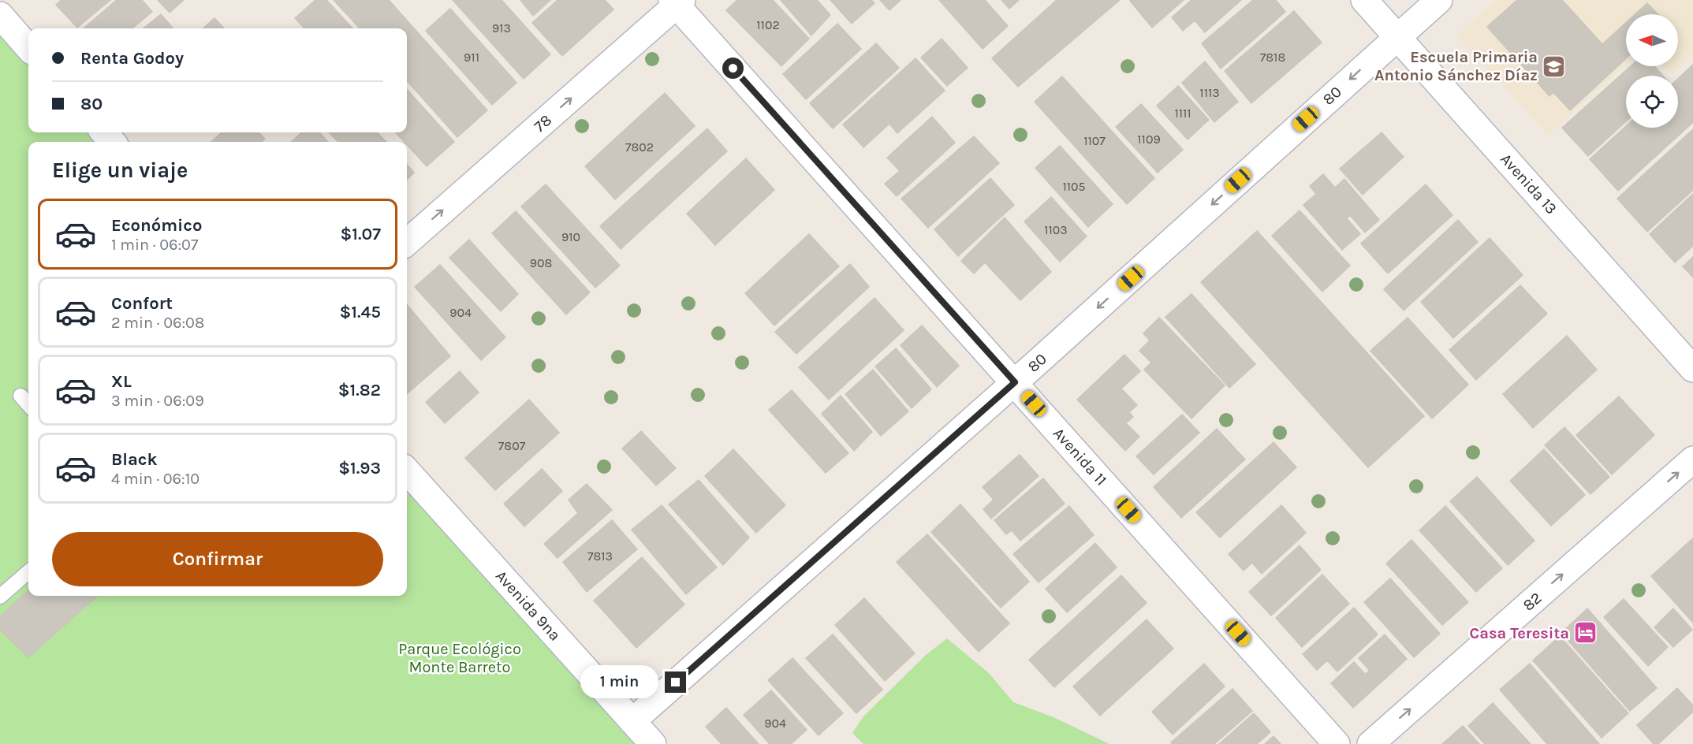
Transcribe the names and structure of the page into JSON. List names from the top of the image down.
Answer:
{
  "streets": {
    "street": [
      "80",
      "78",
      "Avenida 13",
      "Avenida 11",
      "82",
      "Avenida 9na"
    ]
  },
  "crossings": [
    ["80", "Avenida 13"],
    ["80", "Avenida 11"],
    ["80", "Avenida 9na"],
    ["78", "Avenida 11"]
  ],
  "one_way": ["80", "78", "82"],
  "parks": ["Parque Ecológico Monte Barreto"],
  "places": {
    "school or university": ["Escuela Primaria Antonio Sánchez Díaz"],
    "hotel": ["Casa Teresita"]
  },
  "house_numbers": [
    "1102",
    "913",
    "911",
    "7818",
    "1113",
    "1111",
    "1109",
    "1107",
    "7802",
    "1105",
    "1103",
    "910",
    "908",
    "904",
    "7807",
    "7813",
    "904"
  ],
  "north": "left",
  "page": {
    "banner": ["Renta Godoy", "80"],
    "heading": "Elige un viaje",
    "list": [
      {
        "name": "Económico",
        "note": "1 min · 06:07",
        "value": "$1.07"
      },
      {
        "name": "Confort",
        "note": "2 min · 06:08",
        "value": "$1.45"
      },
      {
        "name": "XL",
        "note": "3 min · 06:09",
        "value": "$1.82"
      },
      {
        "name": "Black",
        "note": "4 min · 06:10",
        "value": "$1.93"
      }
    ],
    "buttons": "Confirmar",
    "bubble": "1 min"
  }
}
